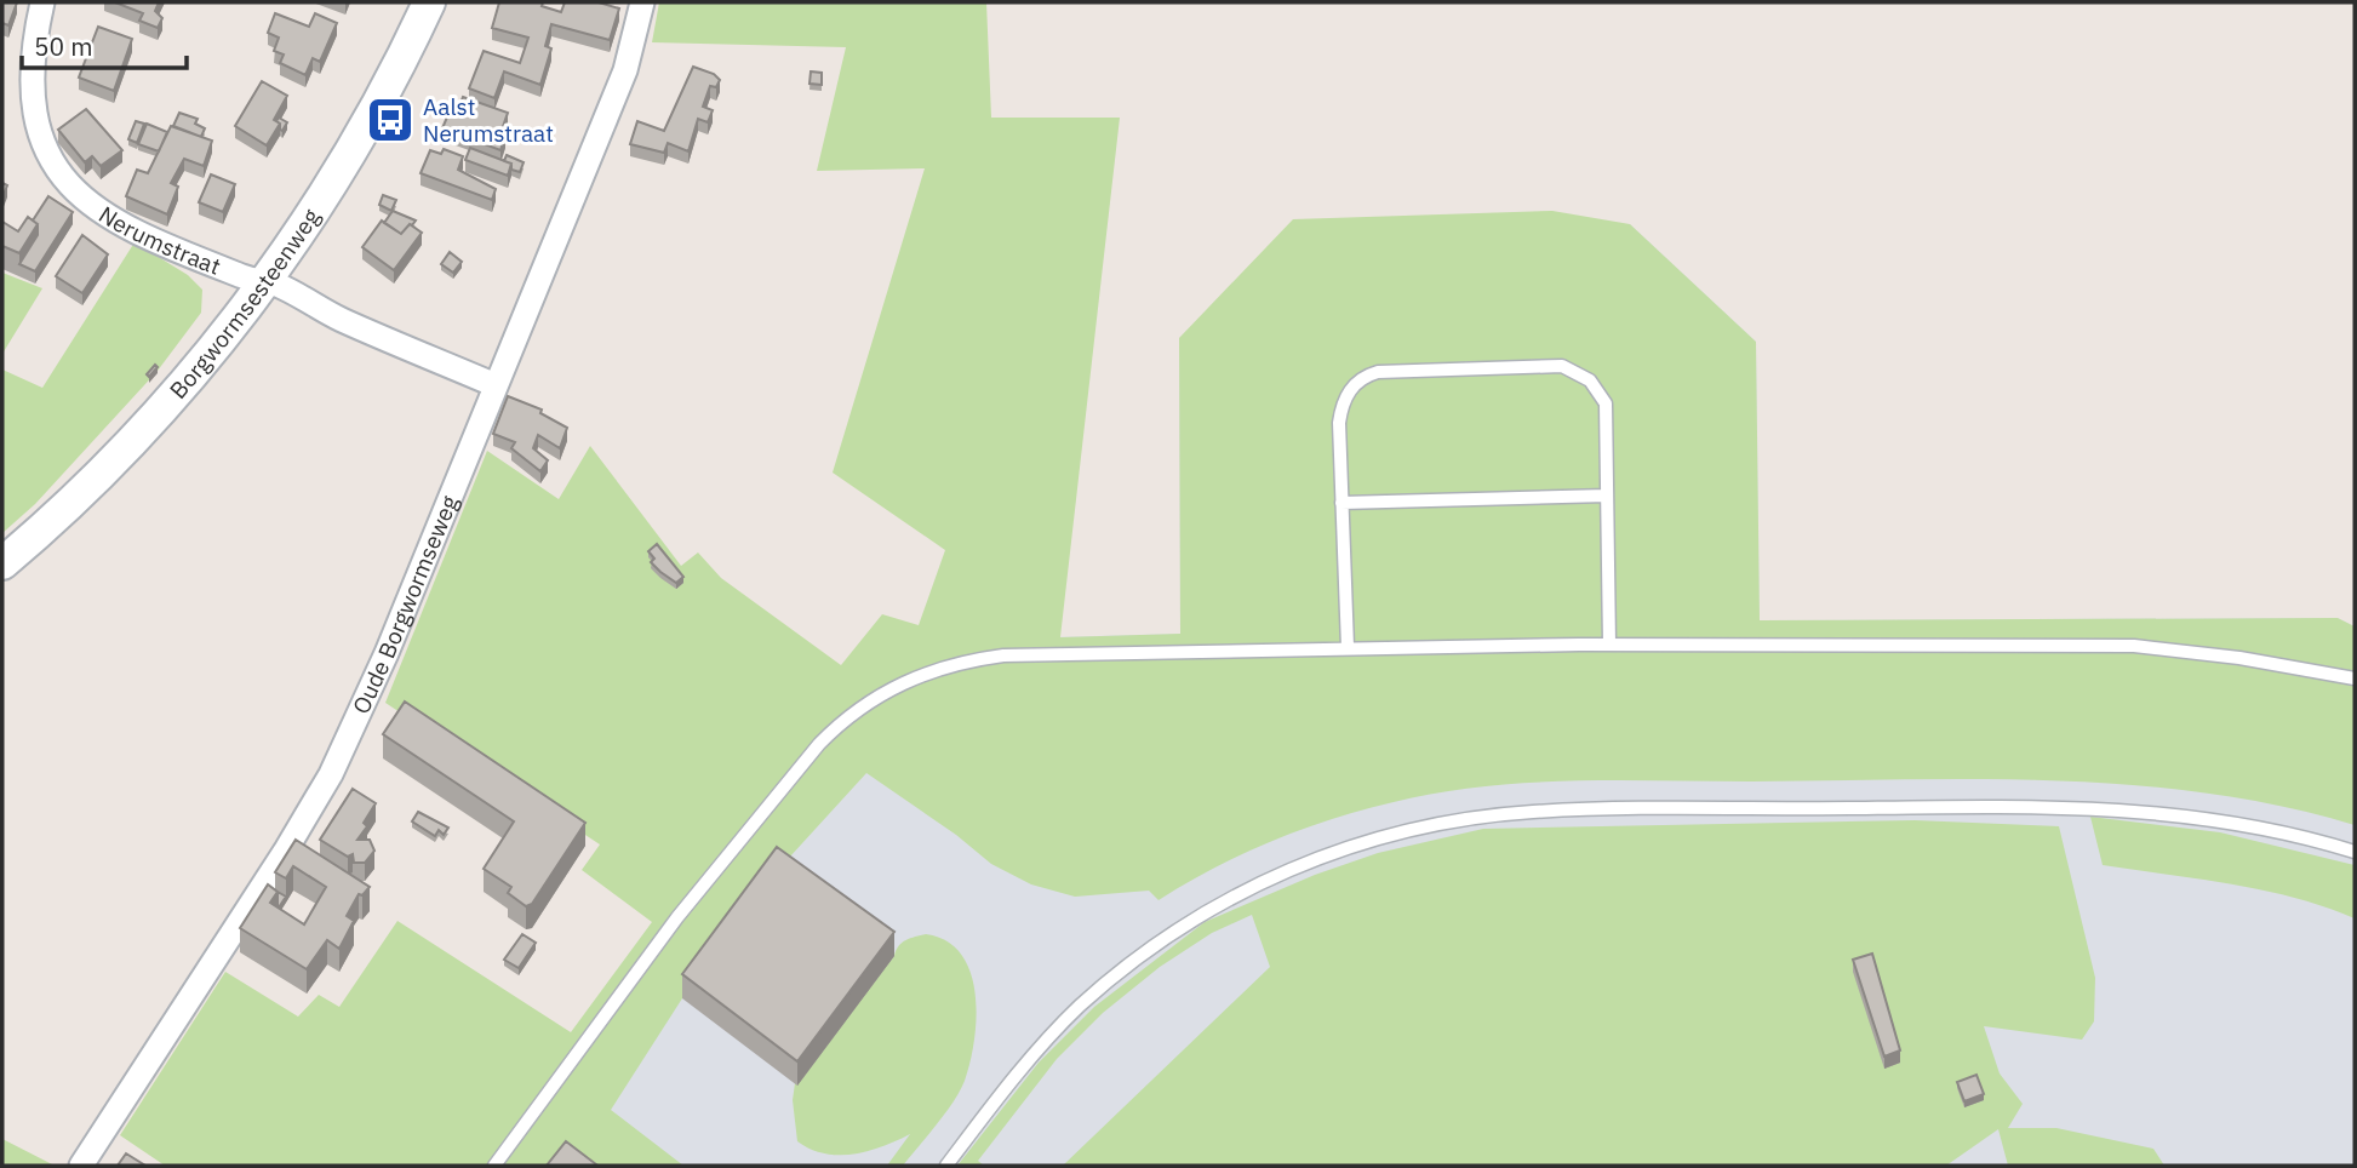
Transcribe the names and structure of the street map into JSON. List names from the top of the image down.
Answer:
{
  "streets": {
    "main road": ["Borgwormsesteenweg"],
    "street": ["Nerumstraat", "Oude Borgwormseweg"]
  },
  "crossings": [
    ["Nerumstraat", "Borgwormsesteenweg"],
    ["Nerumstraat", "Oude Borgwormseweg"]
  ],
  "places": {
    "bus stop": ["Aalst Nerumstraat"]
  },
  "scale_bar": "50 m"
}
